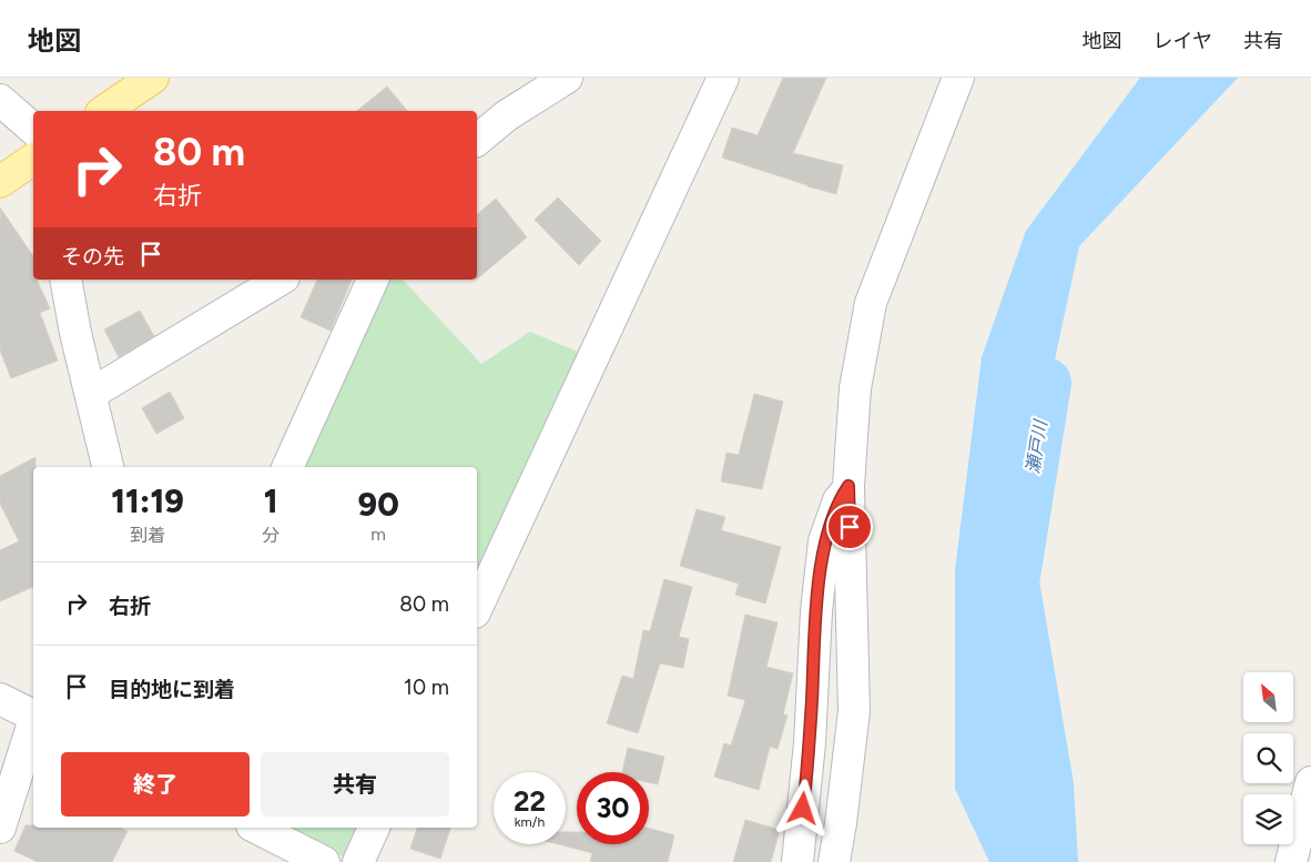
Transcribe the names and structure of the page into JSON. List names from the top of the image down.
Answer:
{
  "water": ["瀬戸川"],
  "north": "top left",
  "page": {
    "header": "地図",
    "nav": ["地図", "レイヤ", "共有"],
    "turn": ["80 m", "右折"],
    "then": "その先",
    "eta": [
      "11:19",
      "到着",
      "1",
      "分",
      "90",
      "m"
    ],
    "list": [
      {
        "name": "右折",
        "value": "80 m"
      },
      {
        "name": "目的地に到着",
        "value": "10 m"
      }
    ],
    "buttons": ["終了", "共有"],
    "speed": "22 km/h",
    "limit": "30"
  }
}
